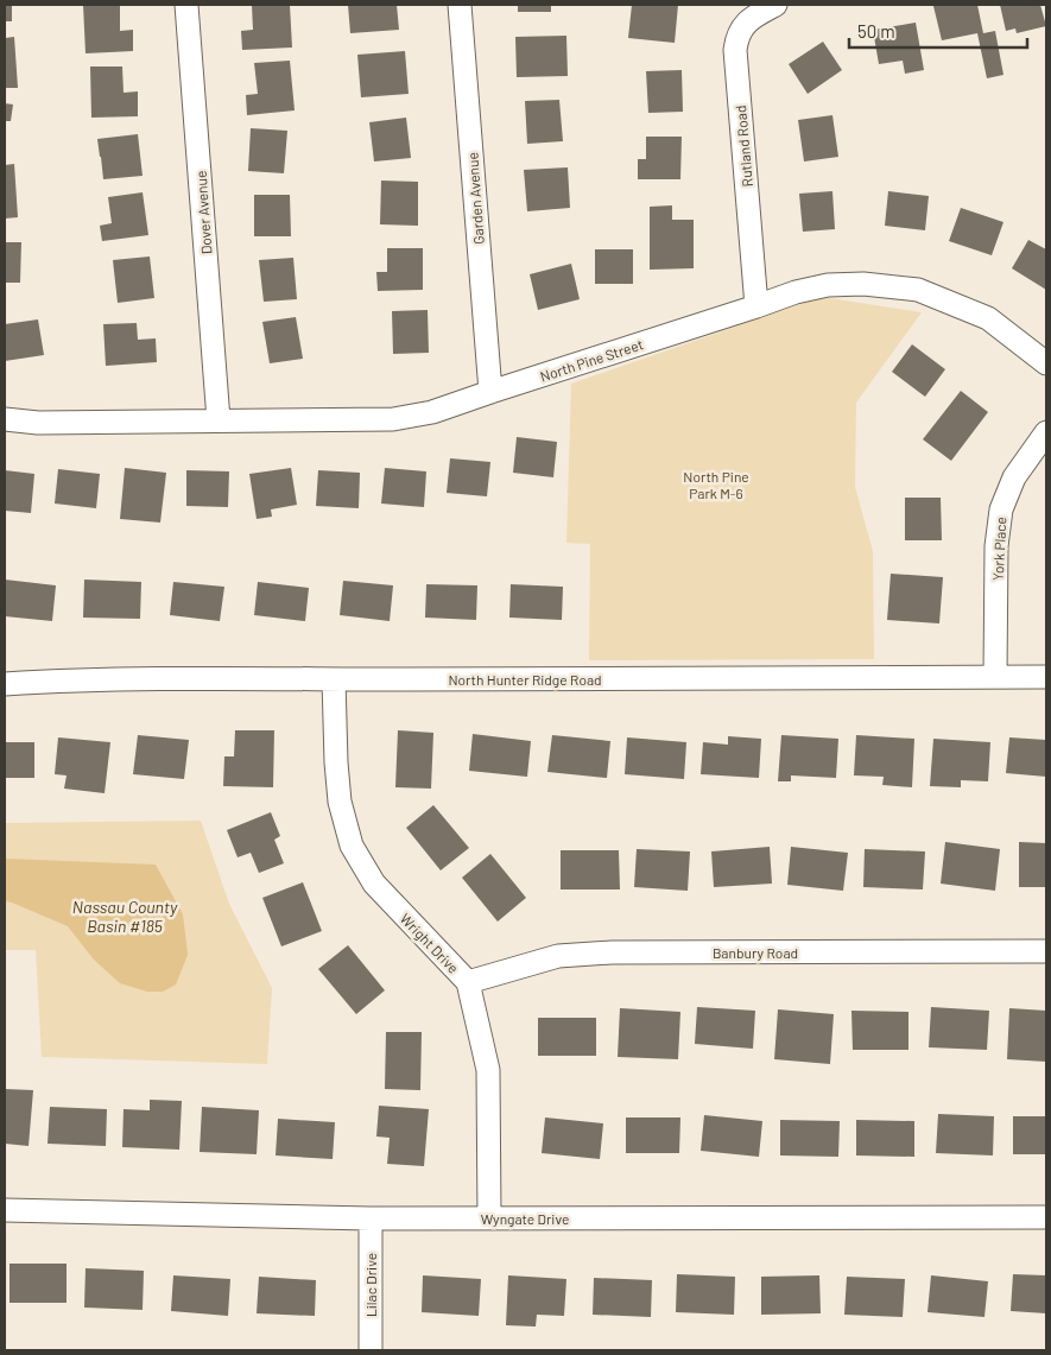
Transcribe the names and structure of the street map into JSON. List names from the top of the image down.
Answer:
{
  "streets": {
    "street": [
      "Rutland Road",
      "Garden Avenue",
      "Dover Avenue",
      "North Pine Street",
      "York Place",
      "North Hunter Ridge Road",
      "Wright Drive",
      "Banbury Road",
      "Wyngate Drive",
      "Lilac Drive"
    ]
  },
  "crossings": [
    ["Rutland Road", "North Pine Street"],
    ["Garden Avenue", "North Pine Street"],
    ["Dover Avenue", "North Pine Street"],
    ["York Place", "North Hunter Ridge Road"],
    ["North Hunter Ridge Road", "Wright Drive"],
    ["Wright Drive", "Banbury Road"],
    ["Wright Drive", "Wyngate Drive"],
    ["Wyngate Drive", "Lilac Drive"]
  ],
  "water": ["Nassau County Basin #185"],
  "parks": ["North Pine Park M-6"],
  "scale_bar": "50 m"
}
